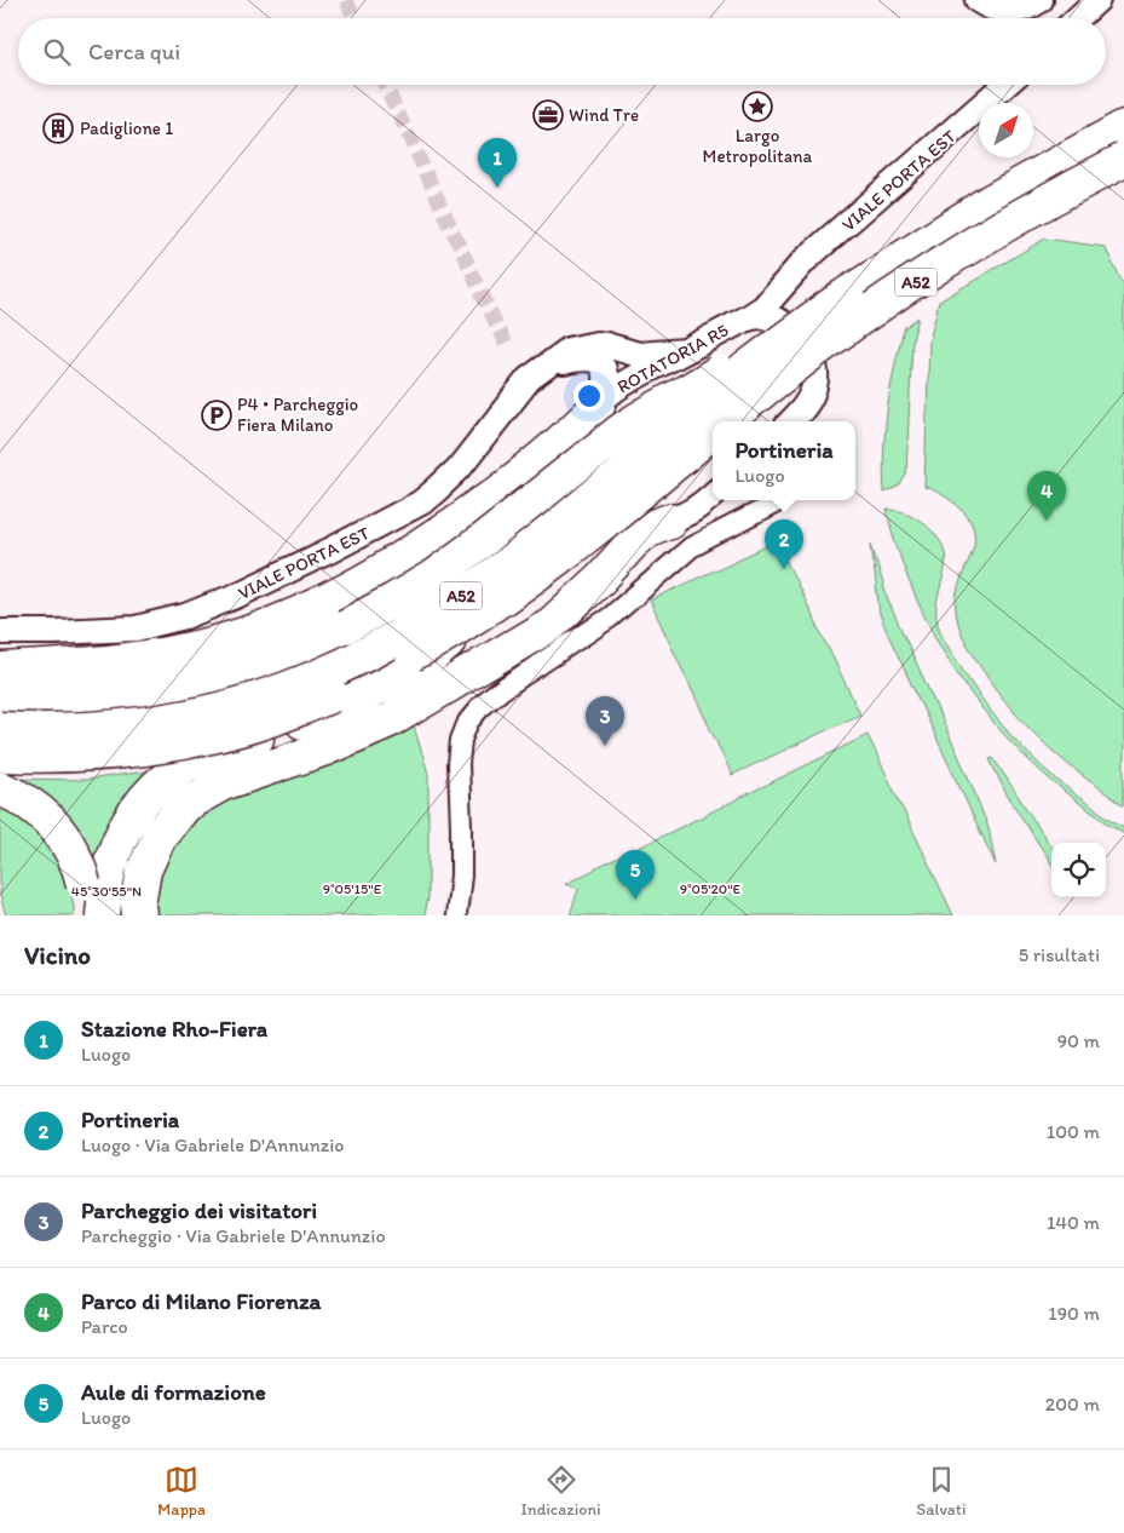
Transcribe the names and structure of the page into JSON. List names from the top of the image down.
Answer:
{
  "streets": {
    "highway": ["A52"],
    "street": ["VIALE PORTA EST", "ROTATORIA R5"]
  },
  "crossings": [
    ["VIALE PORTA EST", "ROTATORIA R5"]
  ],
  "places": {
    "place": ["Largo Metropolitana"],
    "office": ["Wind Tre"],
    "building": ["Padiglione 1"],
    "parking": ["P4 • Parcheggio Fiera Milano"]
  },
  "north": "top right",
  "page": {
    "search": "Cerca qui",
    "pins": [
      "1",
      "4",
      "2",
      "3",
      "5"
    ],
    "popup": ["Portineria", "Luogo"],
    "heading": ["Vicino", "5 risultati"],
    "list": [
      {
        "mark": "1",
        "name": "Stazione Rho-Fiera",
        "note": "Luogo",
        "value": "90 m"
      },
      {
        "mark": "2",
        "name": "Portineria",
        "note": "Luogo · Via Gabriele D'Annunzio",
        "value": "100 m"
      },
      {
        "mark": "3",
        "name": "Parcheggio dei visitatori",
        "note": "Parcheggio · Via Gabriele D'Annunzio",
        "value": "140 m"
      },
      {
        "mark": "4",
        "name": "Parco di Milano Fiorenza",
        "note": "Parco",
        "value": "190 m"
      },
      {
        "mark": "5",
        "name": "Aule di formazione",
        "note": "Luogo",
        "value": "200 m"
      }
    ],
    "nav": ["Mappa", "Indicazioni", "Salvati"]
  },
  "coordinates": ["9°05'15\"E", "9°05'20\"E", "45°30'55\"N"]
}
